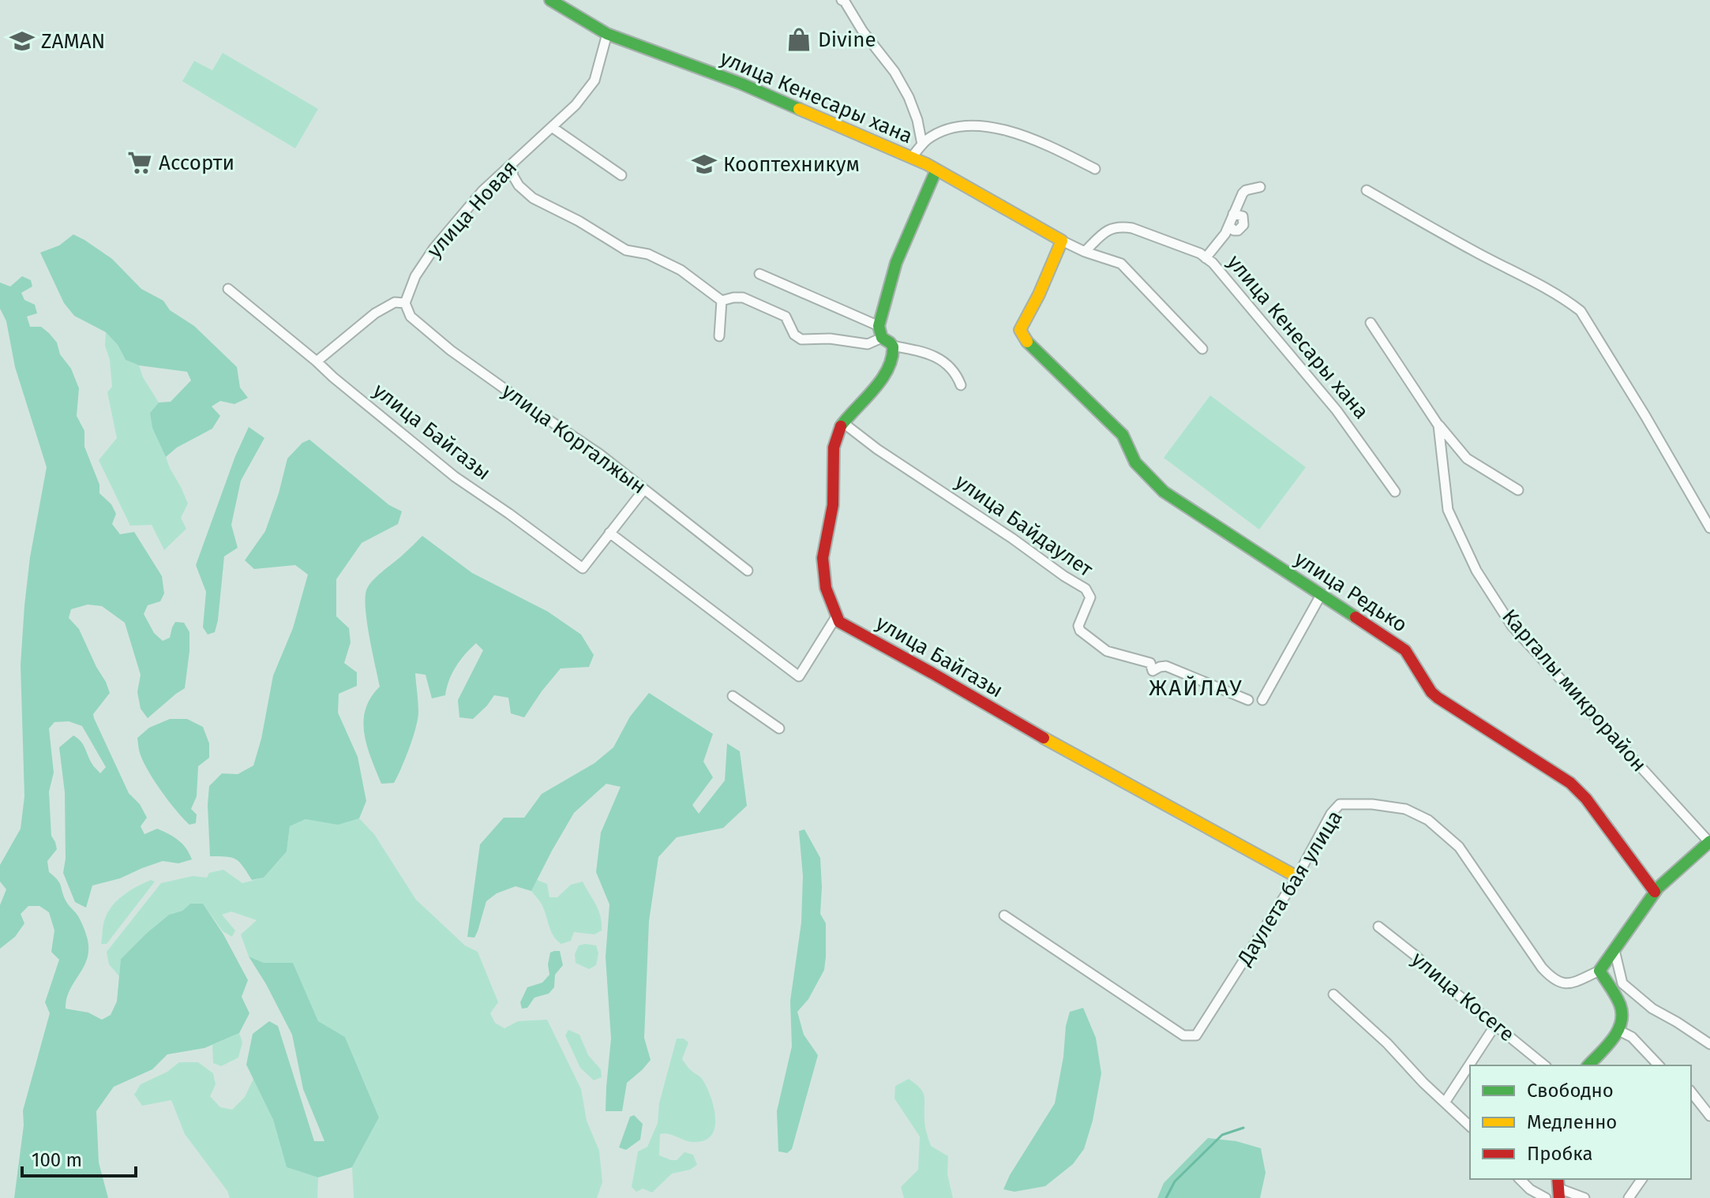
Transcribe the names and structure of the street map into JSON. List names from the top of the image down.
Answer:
{
  "streets": {
    "street": [
      "улица Кенесары хана",
      "улица Новая",
      "улица Байгазы",
      "улица Коргалжын",
      "улица Байдаулет",
      "улица Редько",
      "Каргалы микрорайон",
      "Даулета бая улица",
      "улица Косеге"
    ]
  },
  "crossings": [
    ["улица Кенесары хана", "улица Новая"],
    ["улица Кенесары хана", "улица Редько"],
    ["улица Новая", "улица Коргалжын"],
    ["улица Байгазы", "улица Коргалжын"],
    ["улица Байгазы", "Даулета бая улица"]
  ],
  "districts": ["ЖАЙЛАУ"],
  "places": {
    "shop": ["Divine"],
    "school or university": ["ZAMAN", "Кооптехникум"],
    "supermarket": ["Ассорти"]
  },
  "legend": ["Свободно", "Медленно", "Пробка"],
  "scale_bar": "100 m"
}
